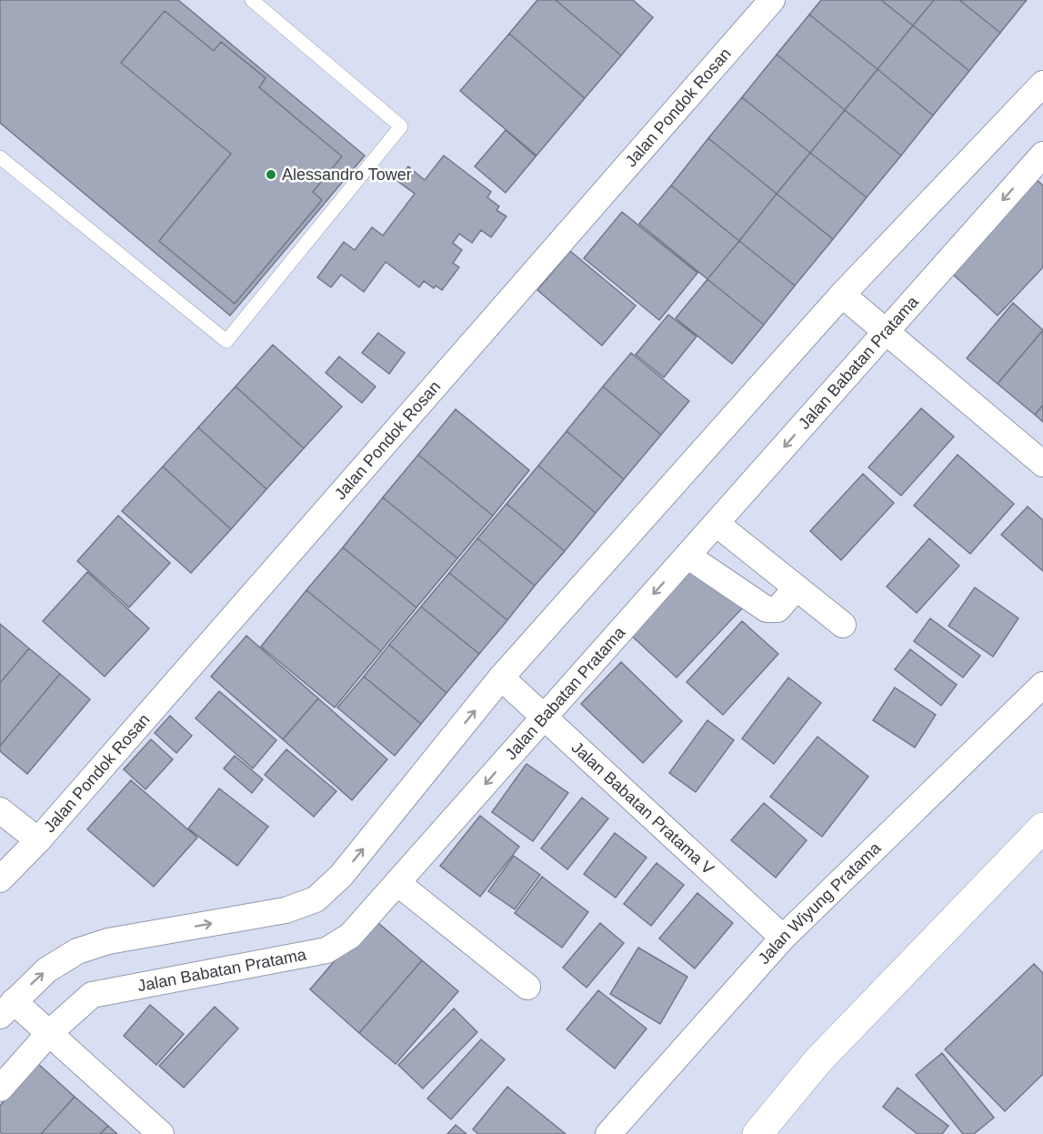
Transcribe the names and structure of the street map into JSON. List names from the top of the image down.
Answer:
{
  "streets": {
    "street": [
      "Jalan Pondok Rosan",
      "Jalan Babatan Pratama",
      "Jalan Babatan Pratama V",
      "Jalan Wiyung Pratama"
    ]
  },
  "crossings": [
    ["Jalan Babatan Pratama", "Jalan Babatan Pratama V"],
    ["Jalan Babatan Pratama V", "Jalan Wiyung Pratama"]
  ],
  "places": ["Alessandro Tower"]
}
